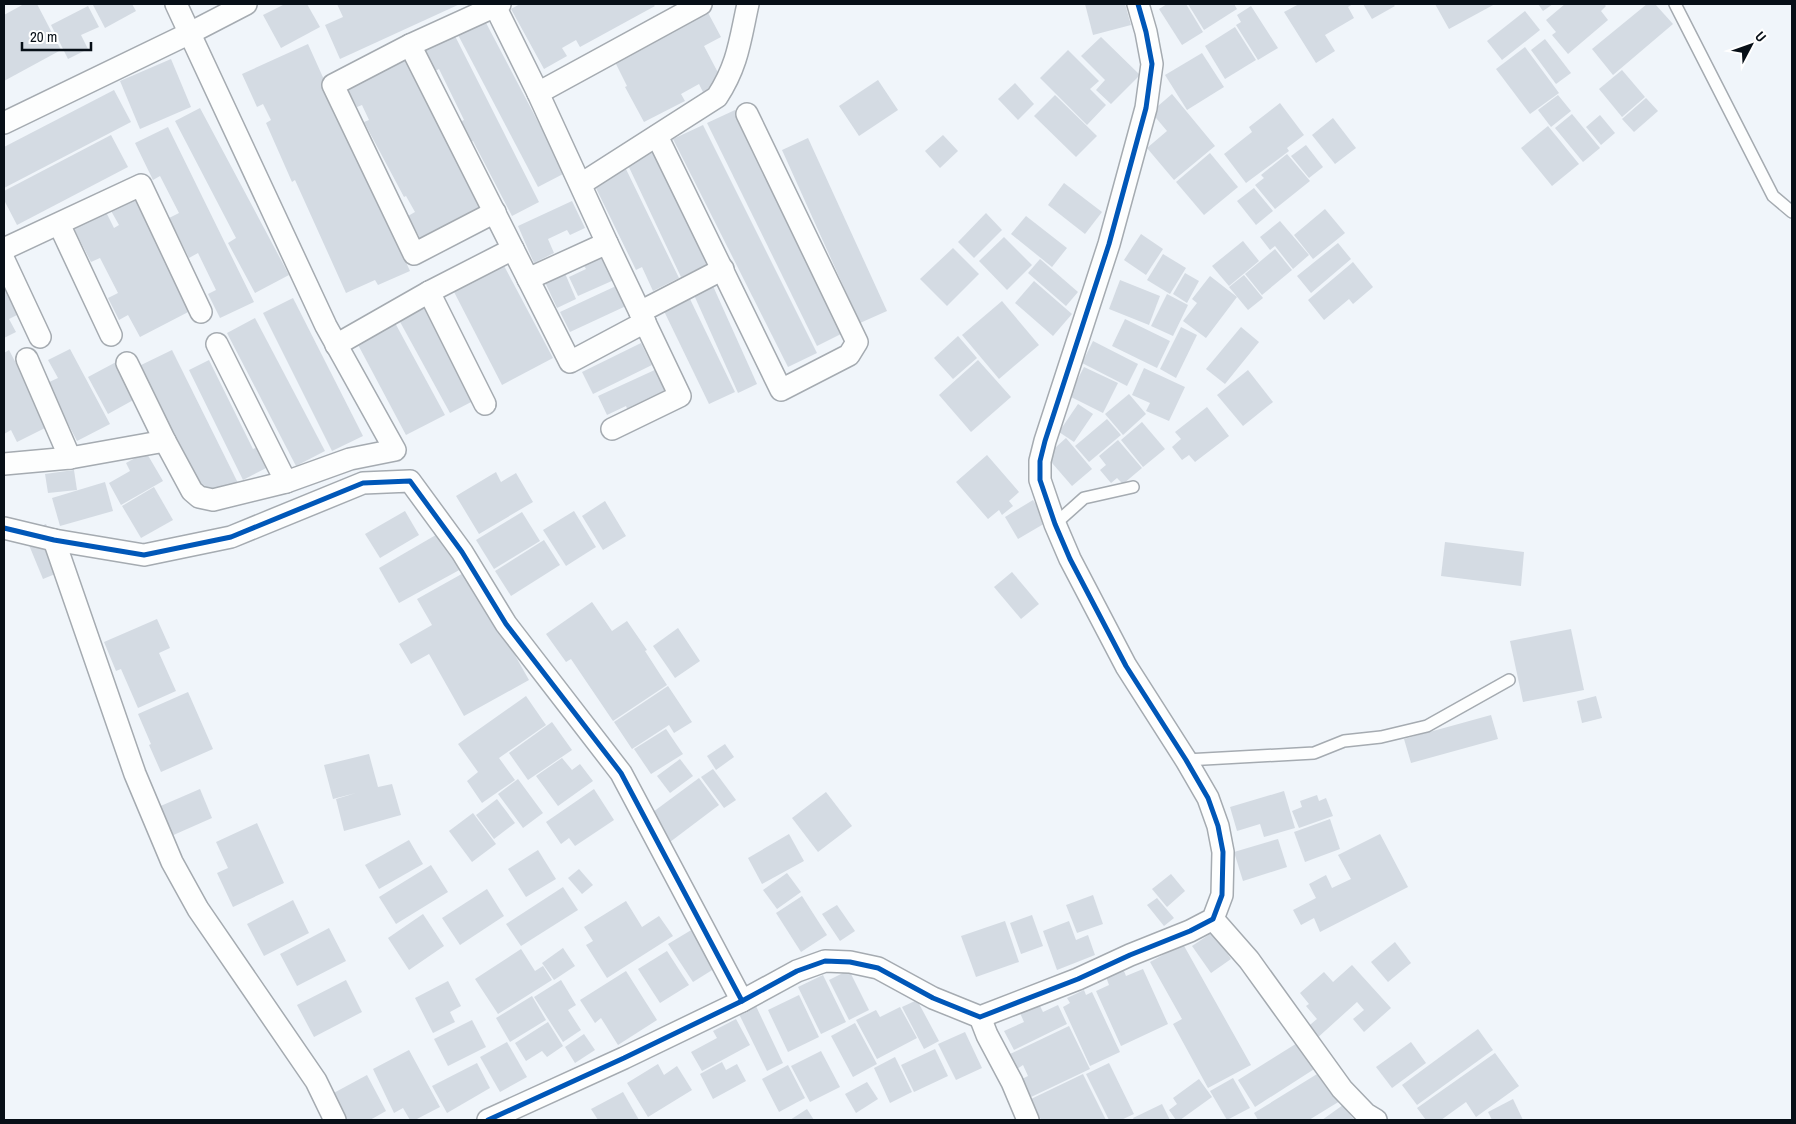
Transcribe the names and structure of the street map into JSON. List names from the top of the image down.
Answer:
{
  "scale_bar": "20 m",
  "north": "top right"
}
